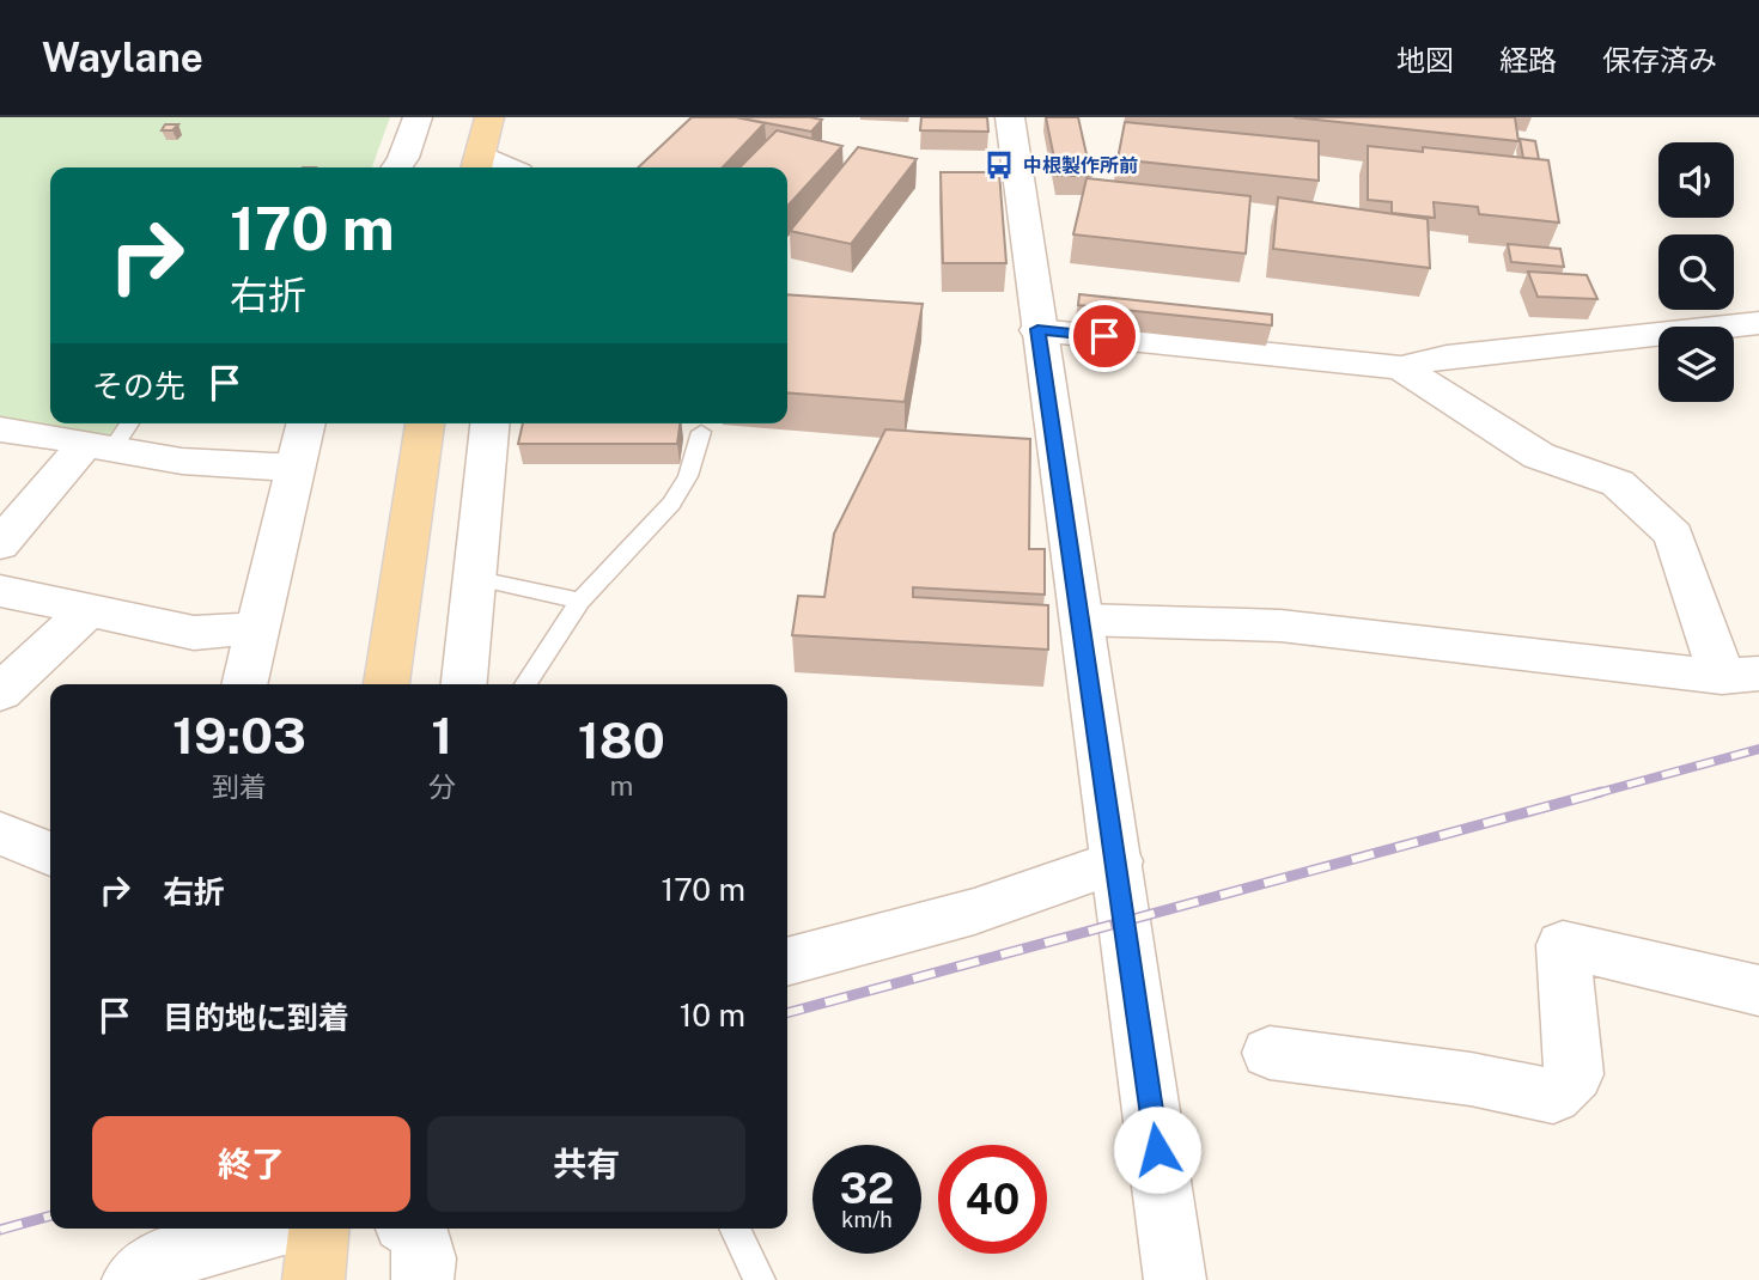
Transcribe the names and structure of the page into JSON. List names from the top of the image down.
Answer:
{
  "places": {
    "bus stop": ["中根製作所前"]
  },
  "page": {
    "header": "Waylane",
    "nav": ["地図", "経路", "保存済み"],
    "turn": ["170 m", "右折"],
    "then": "その先",
    "eta": [
      "19:03",
      "到着",
      "1",
      "分",
      "180",
      "m"
    ],
    "list": [
      {
        "name": "右折",
        "value": "170 m"
      },
      {
        "name": "目的地に到着",
        "value": "10 m"
      }
    ],
    "buttons": ["終了", "共有"],
    "speed": "32 km/h",
    "limit": "40"
  }
}
